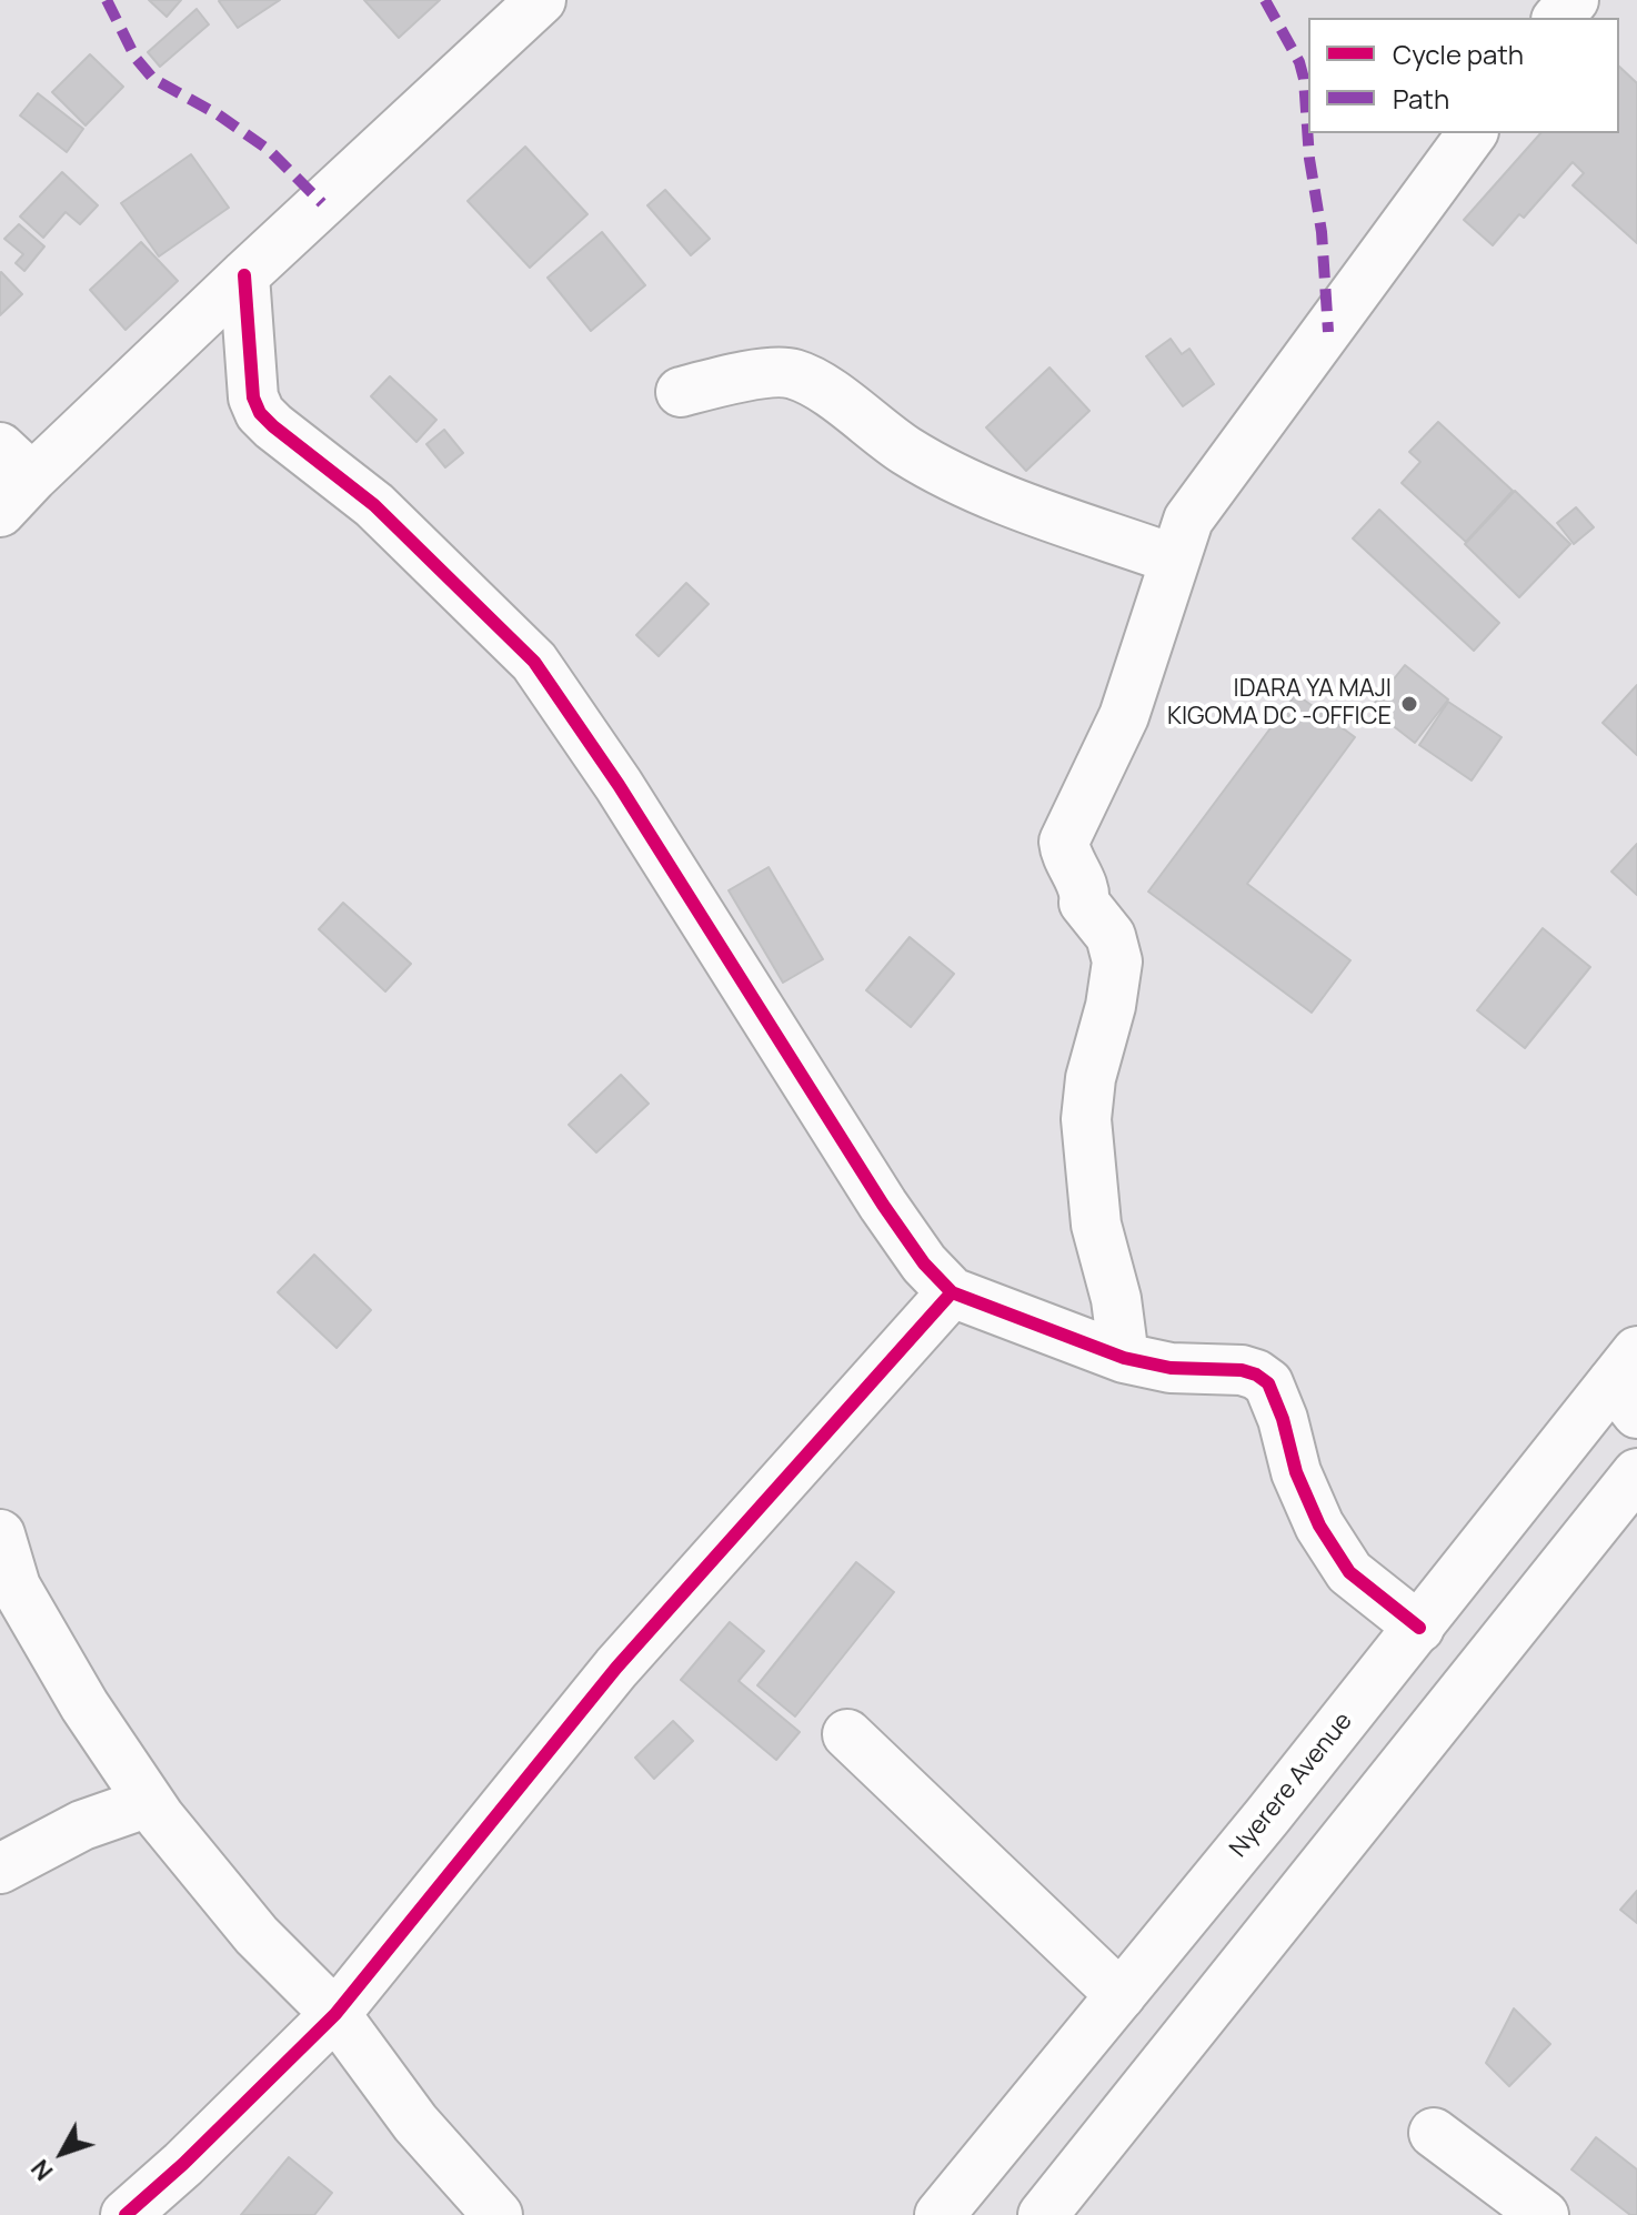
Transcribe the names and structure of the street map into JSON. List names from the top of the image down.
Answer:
{
  "streets": {
    "street": ["Nyerere Avenue"]
  },
  "places": ["IDARA YA MAJI KIGOMA DC -OFFICE"],
  "legend": ["Cycle path", "Path"],
  "north": "bottom left"
}
